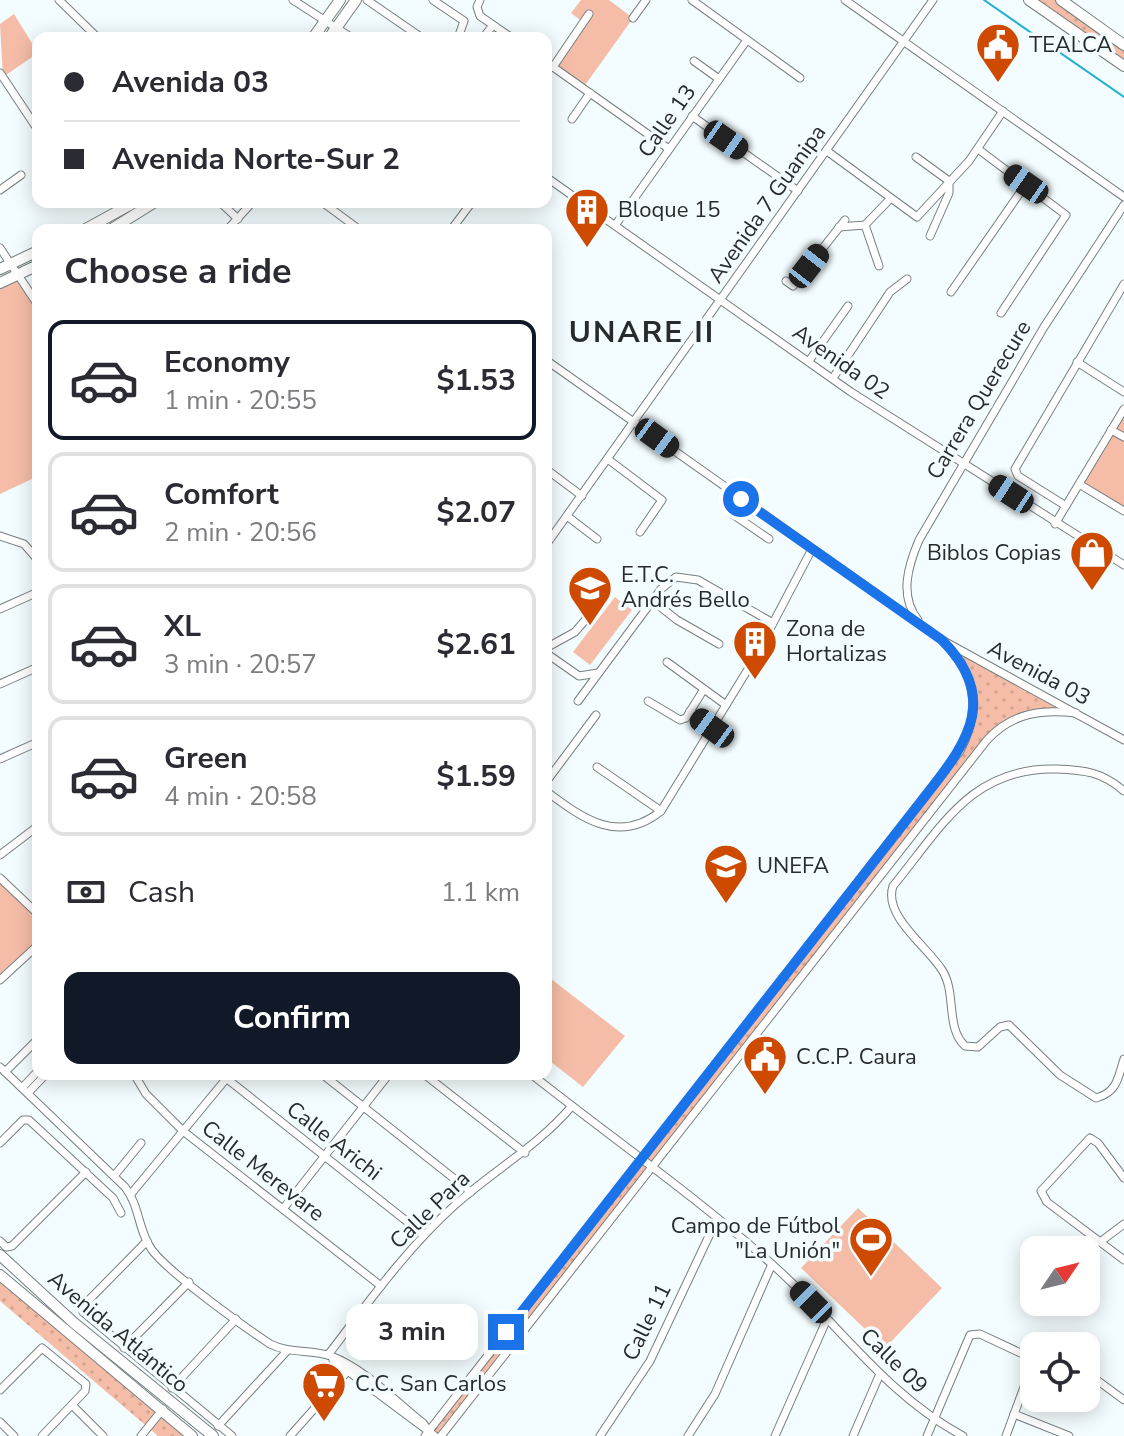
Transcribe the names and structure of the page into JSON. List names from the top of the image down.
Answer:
{
  "streets": {
    "main road": ["Avenida Atlántico"],
    "street": [
      "Calle 13",
      "Avenida 7 Guanipa",
      "Avenida 02",
      "Carrera Querecure",
      "Avenida 03",
      "Calle Arichi",
      "Calle Merevare",
      "Calle Para",
      "Calle 11",
      "Calle 09"
    ]
  },
  "crossings": [
    ["Calle 13", "Avenida 02"],
    ["Avenida 7 Guanipa", "Avenida 02"],
    ["Avenida 7 Guanipa", "Avenida 03"],
    ["Avenida 02", "Carrera Querecure"],
    ["Carrera Querecure", "Avenida 03"],
    ["Calle Arichi", "Calle Para"],
    ["Calle Merevare", "Calle Para"],
    ["Calle Para", "Calle 09"],
    ["Calle 11", "Calle 09"]
  ],
  "districts": ["UNARE II"],
  "places": {
    "public building": ["TEALCA", "C.C.P. Caura"],
    "building": ["Bloque 15", "Zona de Hortalizas"],
    "shop": ["Biblos Copias"],
    "school or university": ["E.T.C. Andrés Bello", "UNEFA"],
    "sports": ["Campo de Fútbol \"La Unión\""],
    "supermarket": ["C.C. San Carlos"]
  },
  "north": "top right",
  "page": {
    "banner": ["Avenida 03", "Avenida Norte-Sur 2"],
    "heading": "Choose a ride",
    "list": [
      {
        "name": "Economy",
        "note": "1 min · 20:55",
        "value": "$1.53"
      },
      {
        "name": "Comfort",
        "note": "2 min · 20:56",
        "value": "$2.07"
      },
      {
        "name": "XL",
        "note": "3 min · 20:57",
        "value": "$2.61"
      },
      {
        "name": "Green",
        "note": "4 min · 20:58",
        "value": "$1.59"
      }
    ],
    "pay": ["Cash", "1.1 km"],
    "buttons": "Confirm",
    "bubble": "3 min"
  }
}
